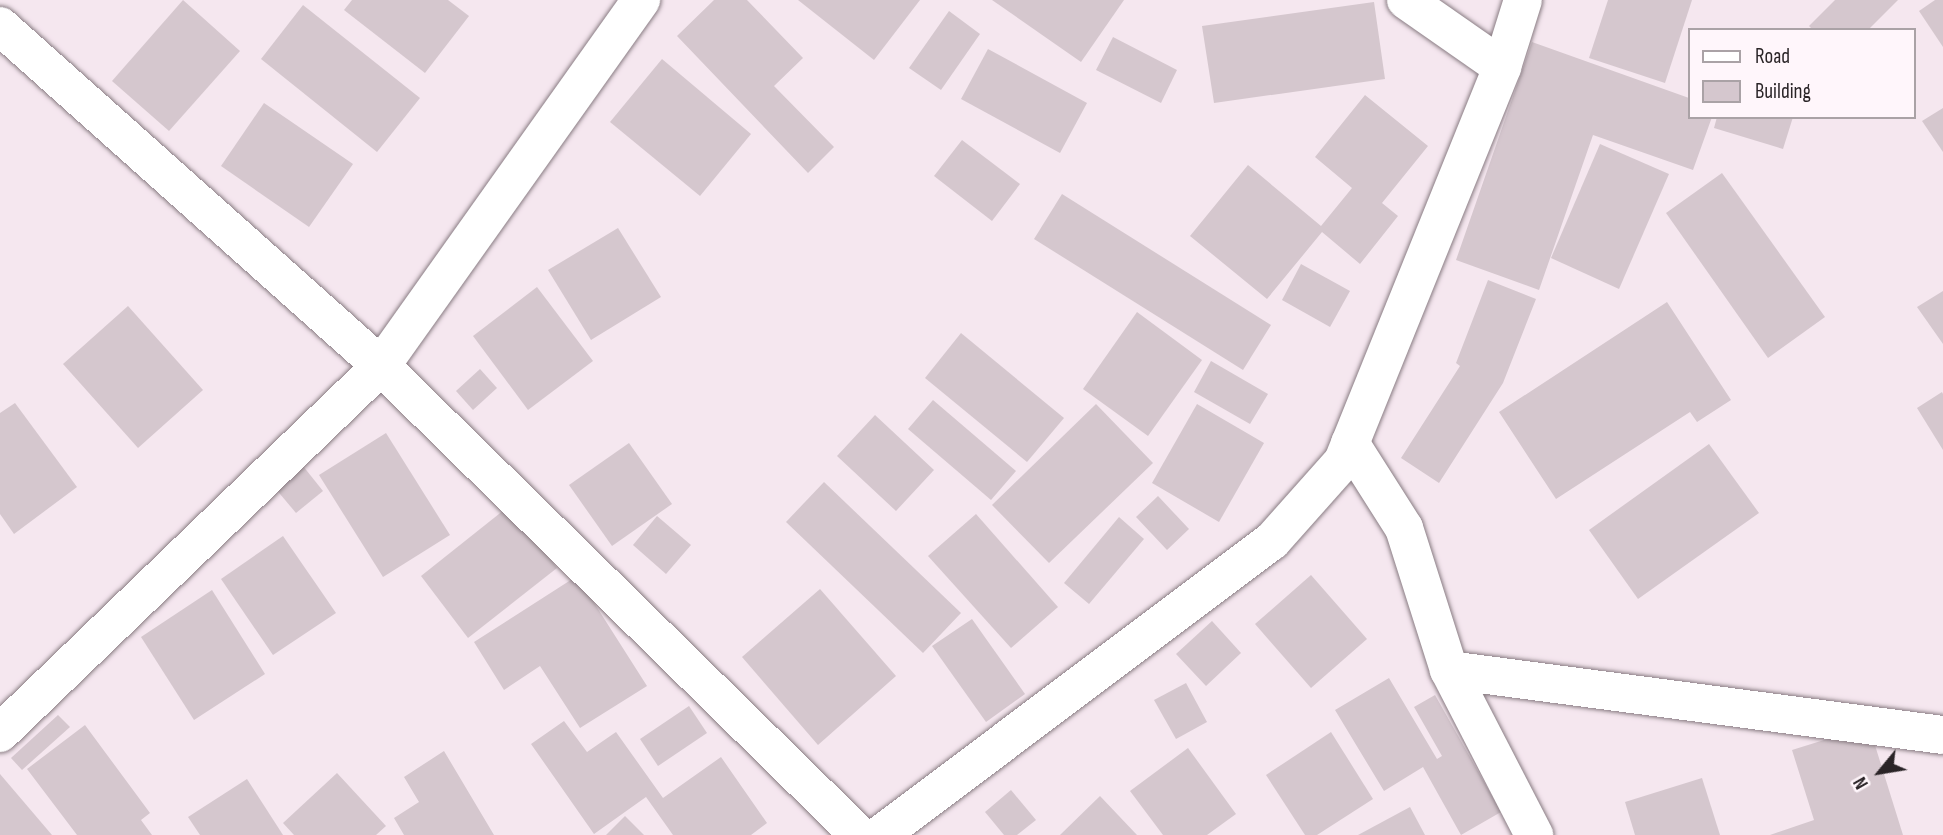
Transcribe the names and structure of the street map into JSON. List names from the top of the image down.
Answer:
{
  "legend": ["Road", "Building"],
  "north": "bottom left"
}
